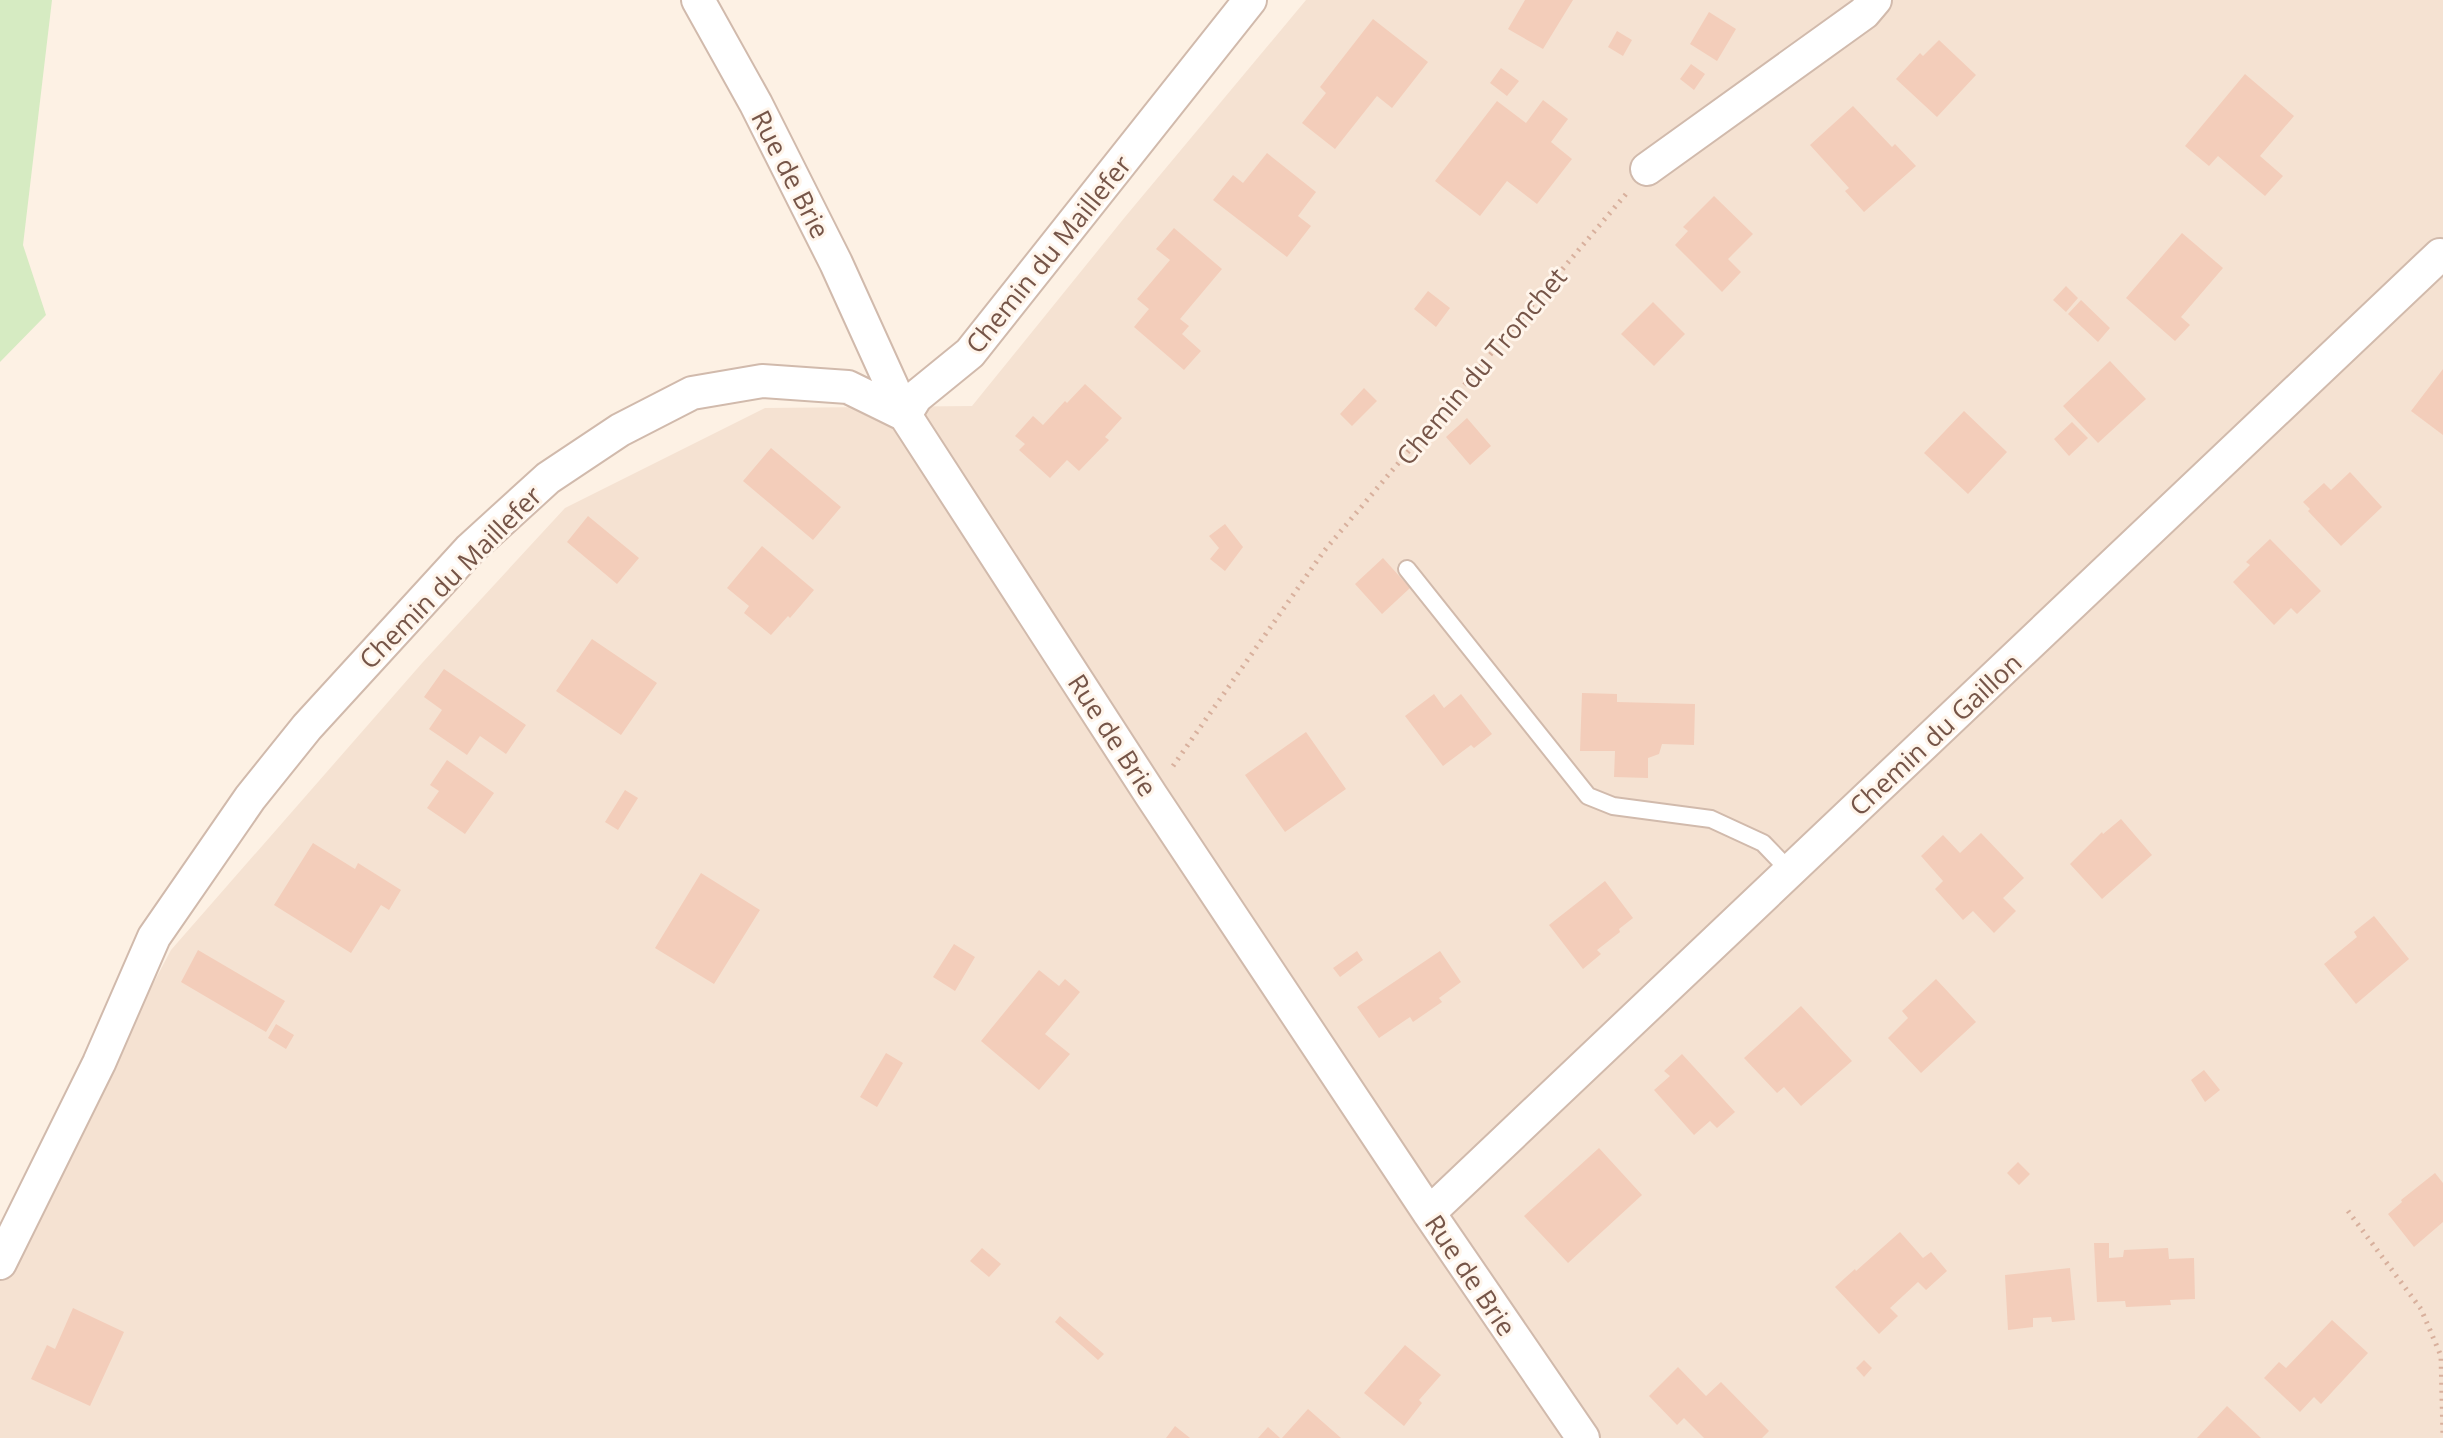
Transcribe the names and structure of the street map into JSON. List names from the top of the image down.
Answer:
{
  "streets": {
    "street": ["Rue de Brie", "Chemin du Maillefer", "Chemin du Gaillon"],
    "path": ["Chemin du Tronchet"]
  },
  "crossings": [
    ["Rue de Brie", "Chemin du Maillefer"],
    ["Rue de Brie", "Chemin du Tronchet"],
    ["Rue de Brie", "Chemin du Gaillon"]
  ]
}
